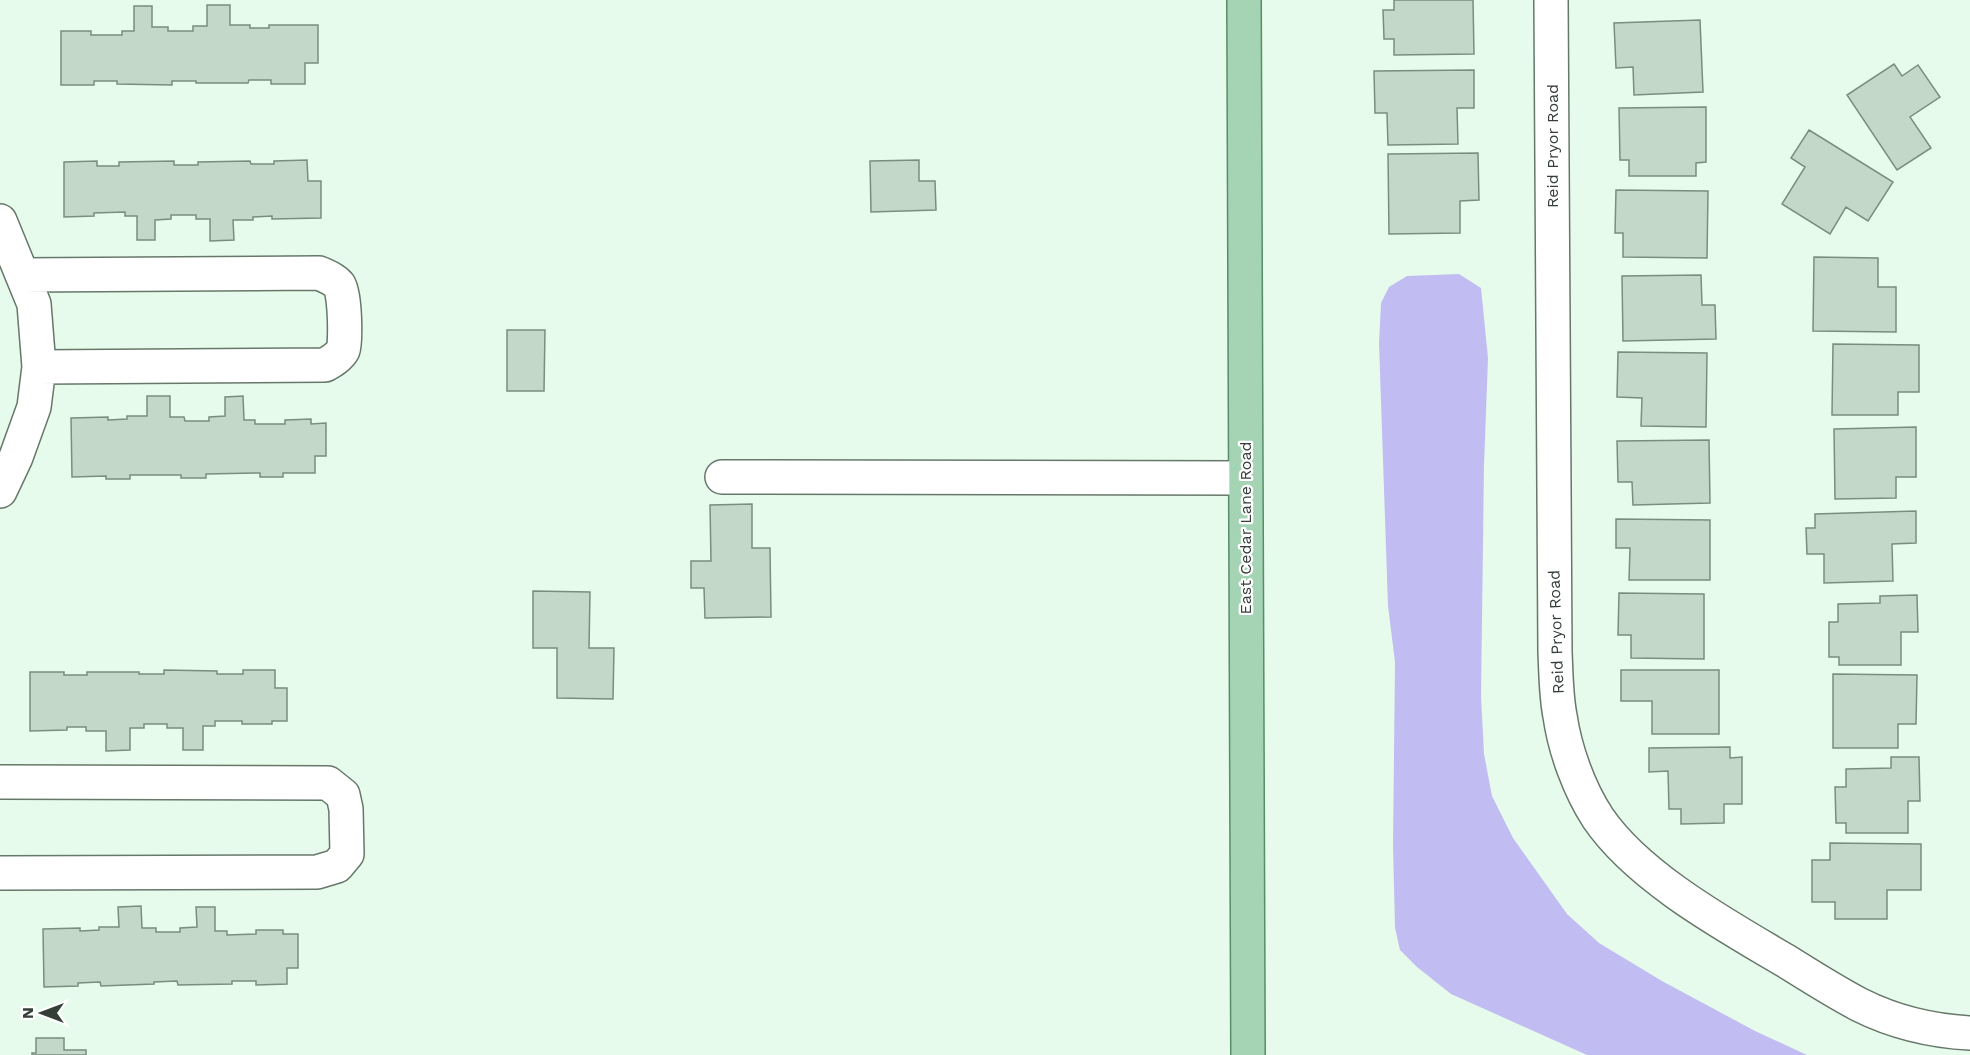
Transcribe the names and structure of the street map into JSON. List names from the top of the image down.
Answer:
{
  "streets": {
    "main road": ["East Cedar Lane Road"],
    "street": ["Reid Pryor Road"]
  },
  "north": "left"
}
